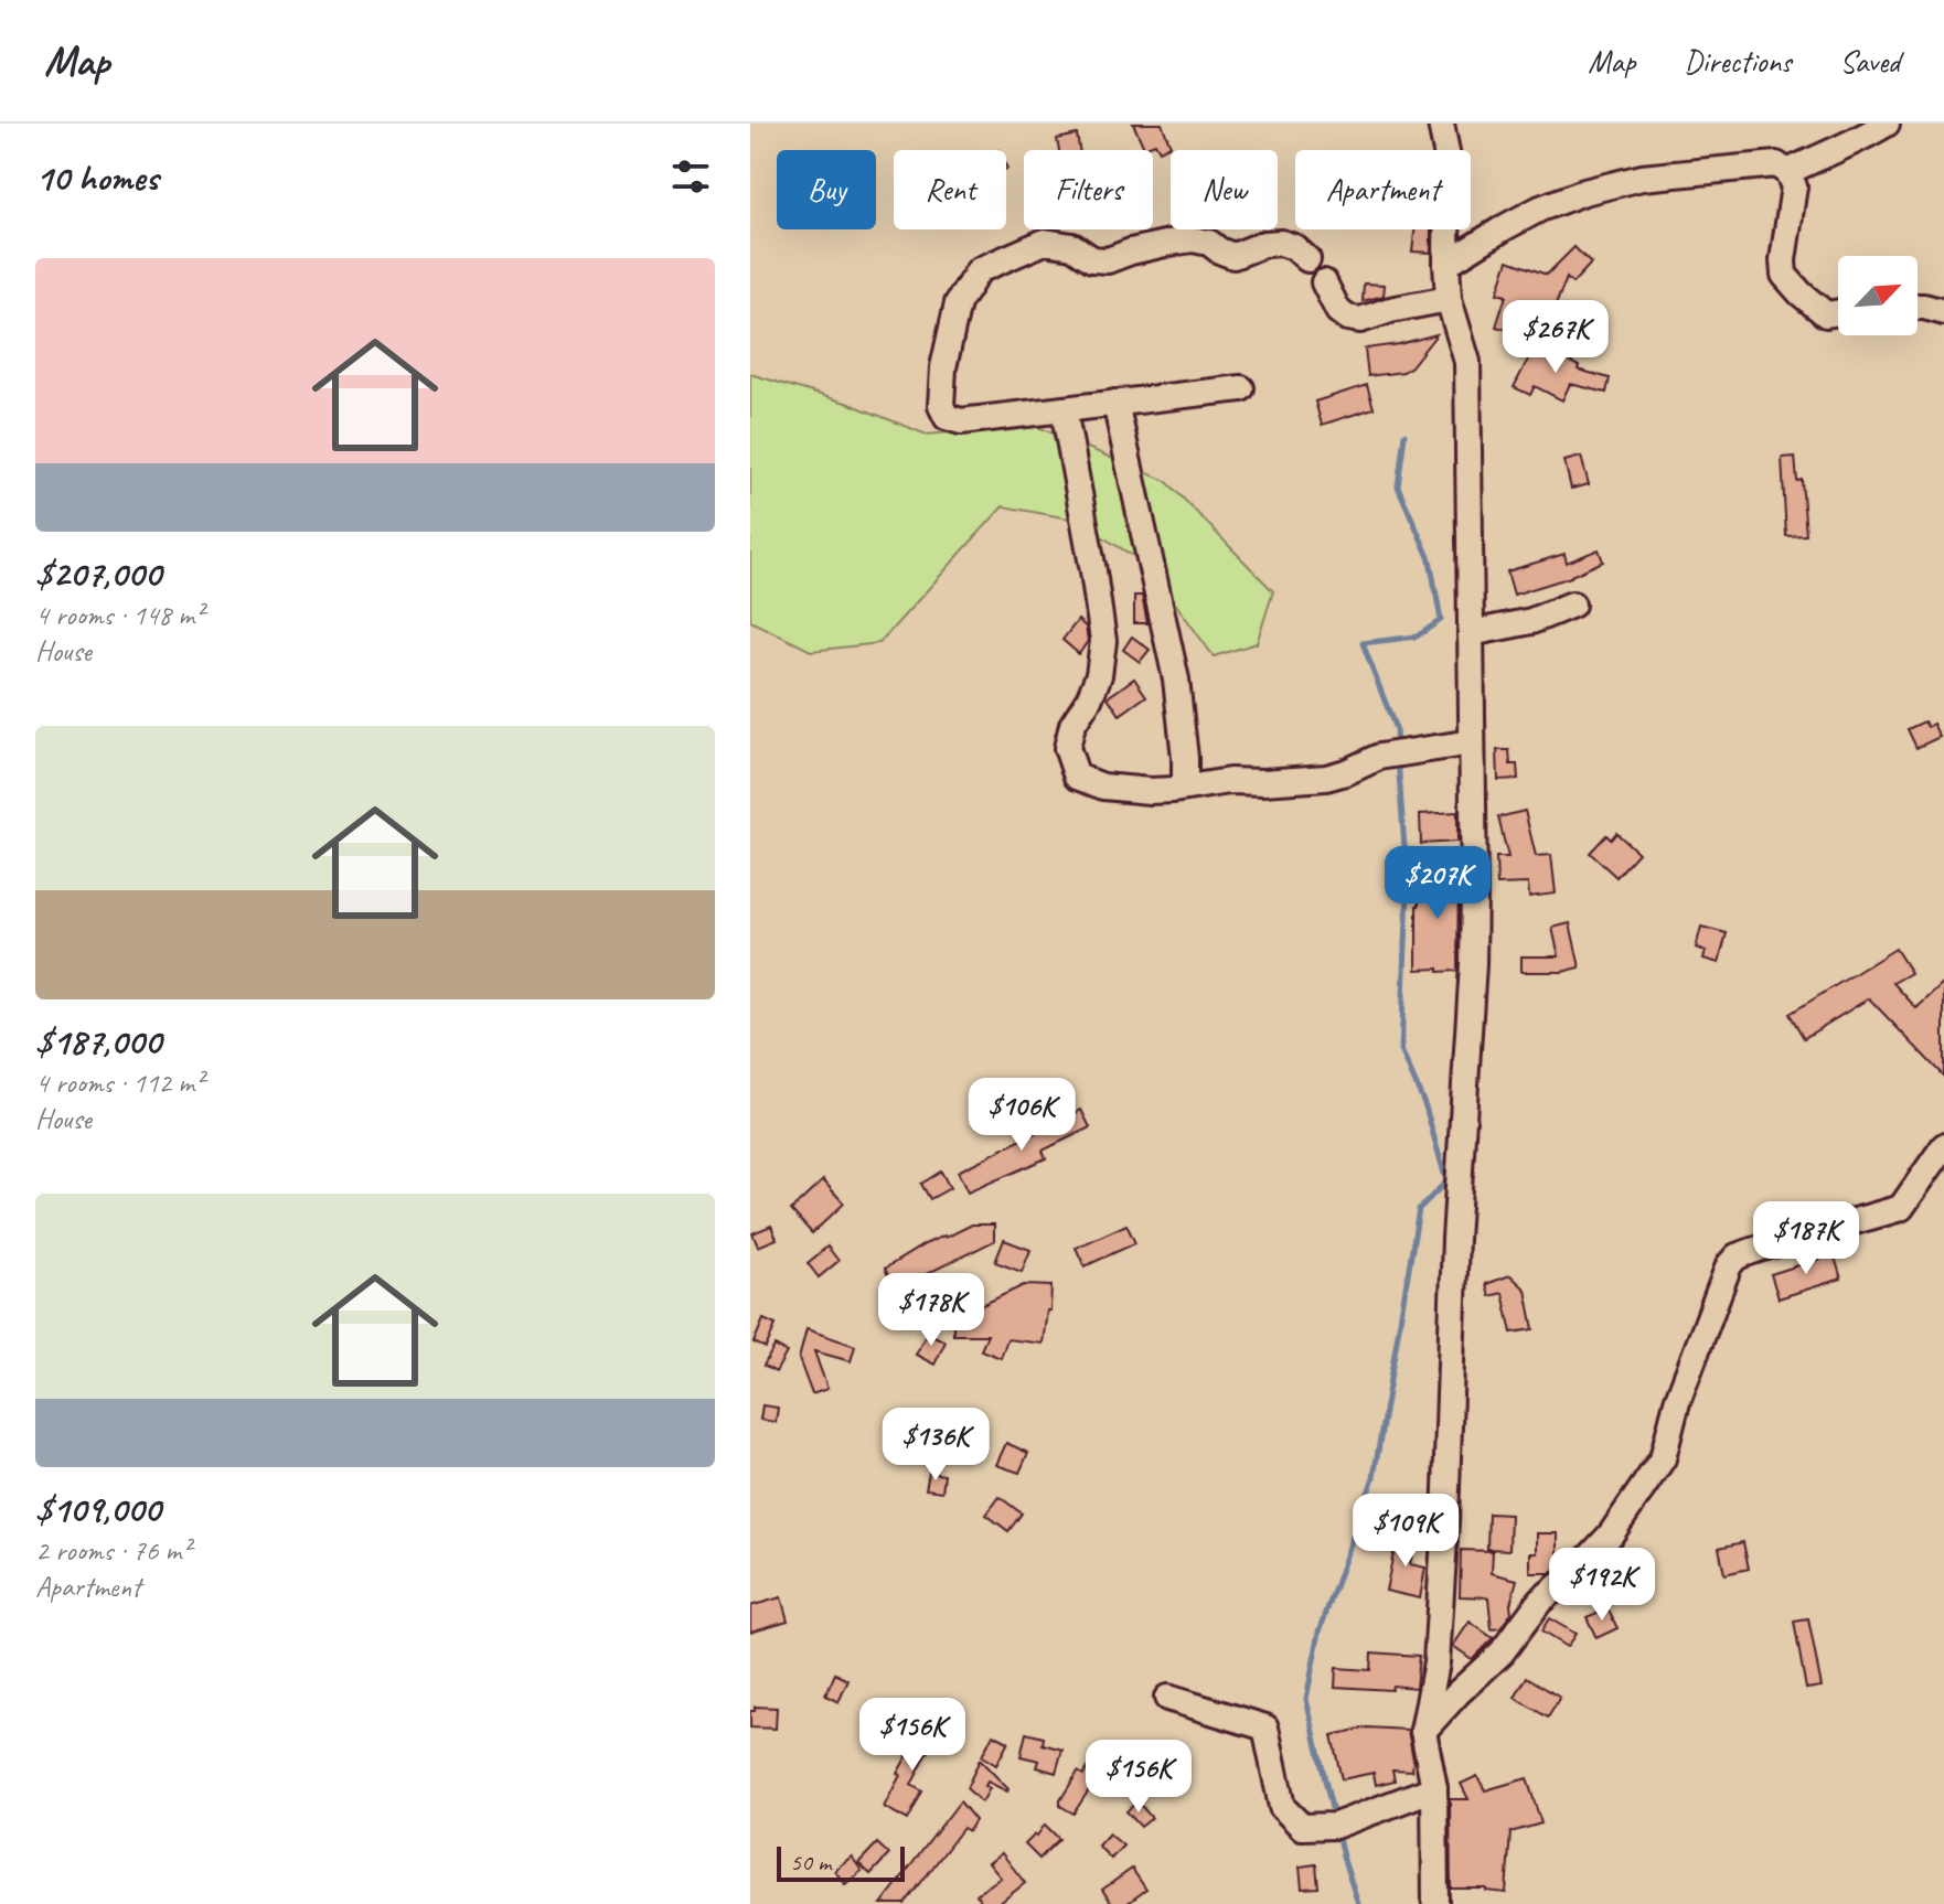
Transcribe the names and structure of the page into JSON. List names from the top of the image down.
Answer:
{
  "scale_bar": "50 m",
  "north": "top right",
  "page": {
    "header": "Map",
    "nav": ["Map", "Directions", "Saved"],
    "heading": "10 homes",
    "chip": [
      "Buy",
      "Rent",
      "Filters",
      "New",
      "Apartment"
    ],
    "list": [
      {
        "name": "$207,000",
        "note": "4 rooms · 148 m² · House"
      },
      {
        "name": "$187,000",
        "note": "4 rooms · 112 m² · House"
      },
      {
        "name": "$109,000",
        "note": "2 rooms · 76 m² · Apartment"
      }
    ],
    "price": [
      "$267K",
      "$207K",
      "$106K",
      "$187K",
      "$178K",
      "$136K",
      "$109K",
      "$192K",
      "$156K",
      "$156K"
    ],
    "scale": "50 m"
  }
}
